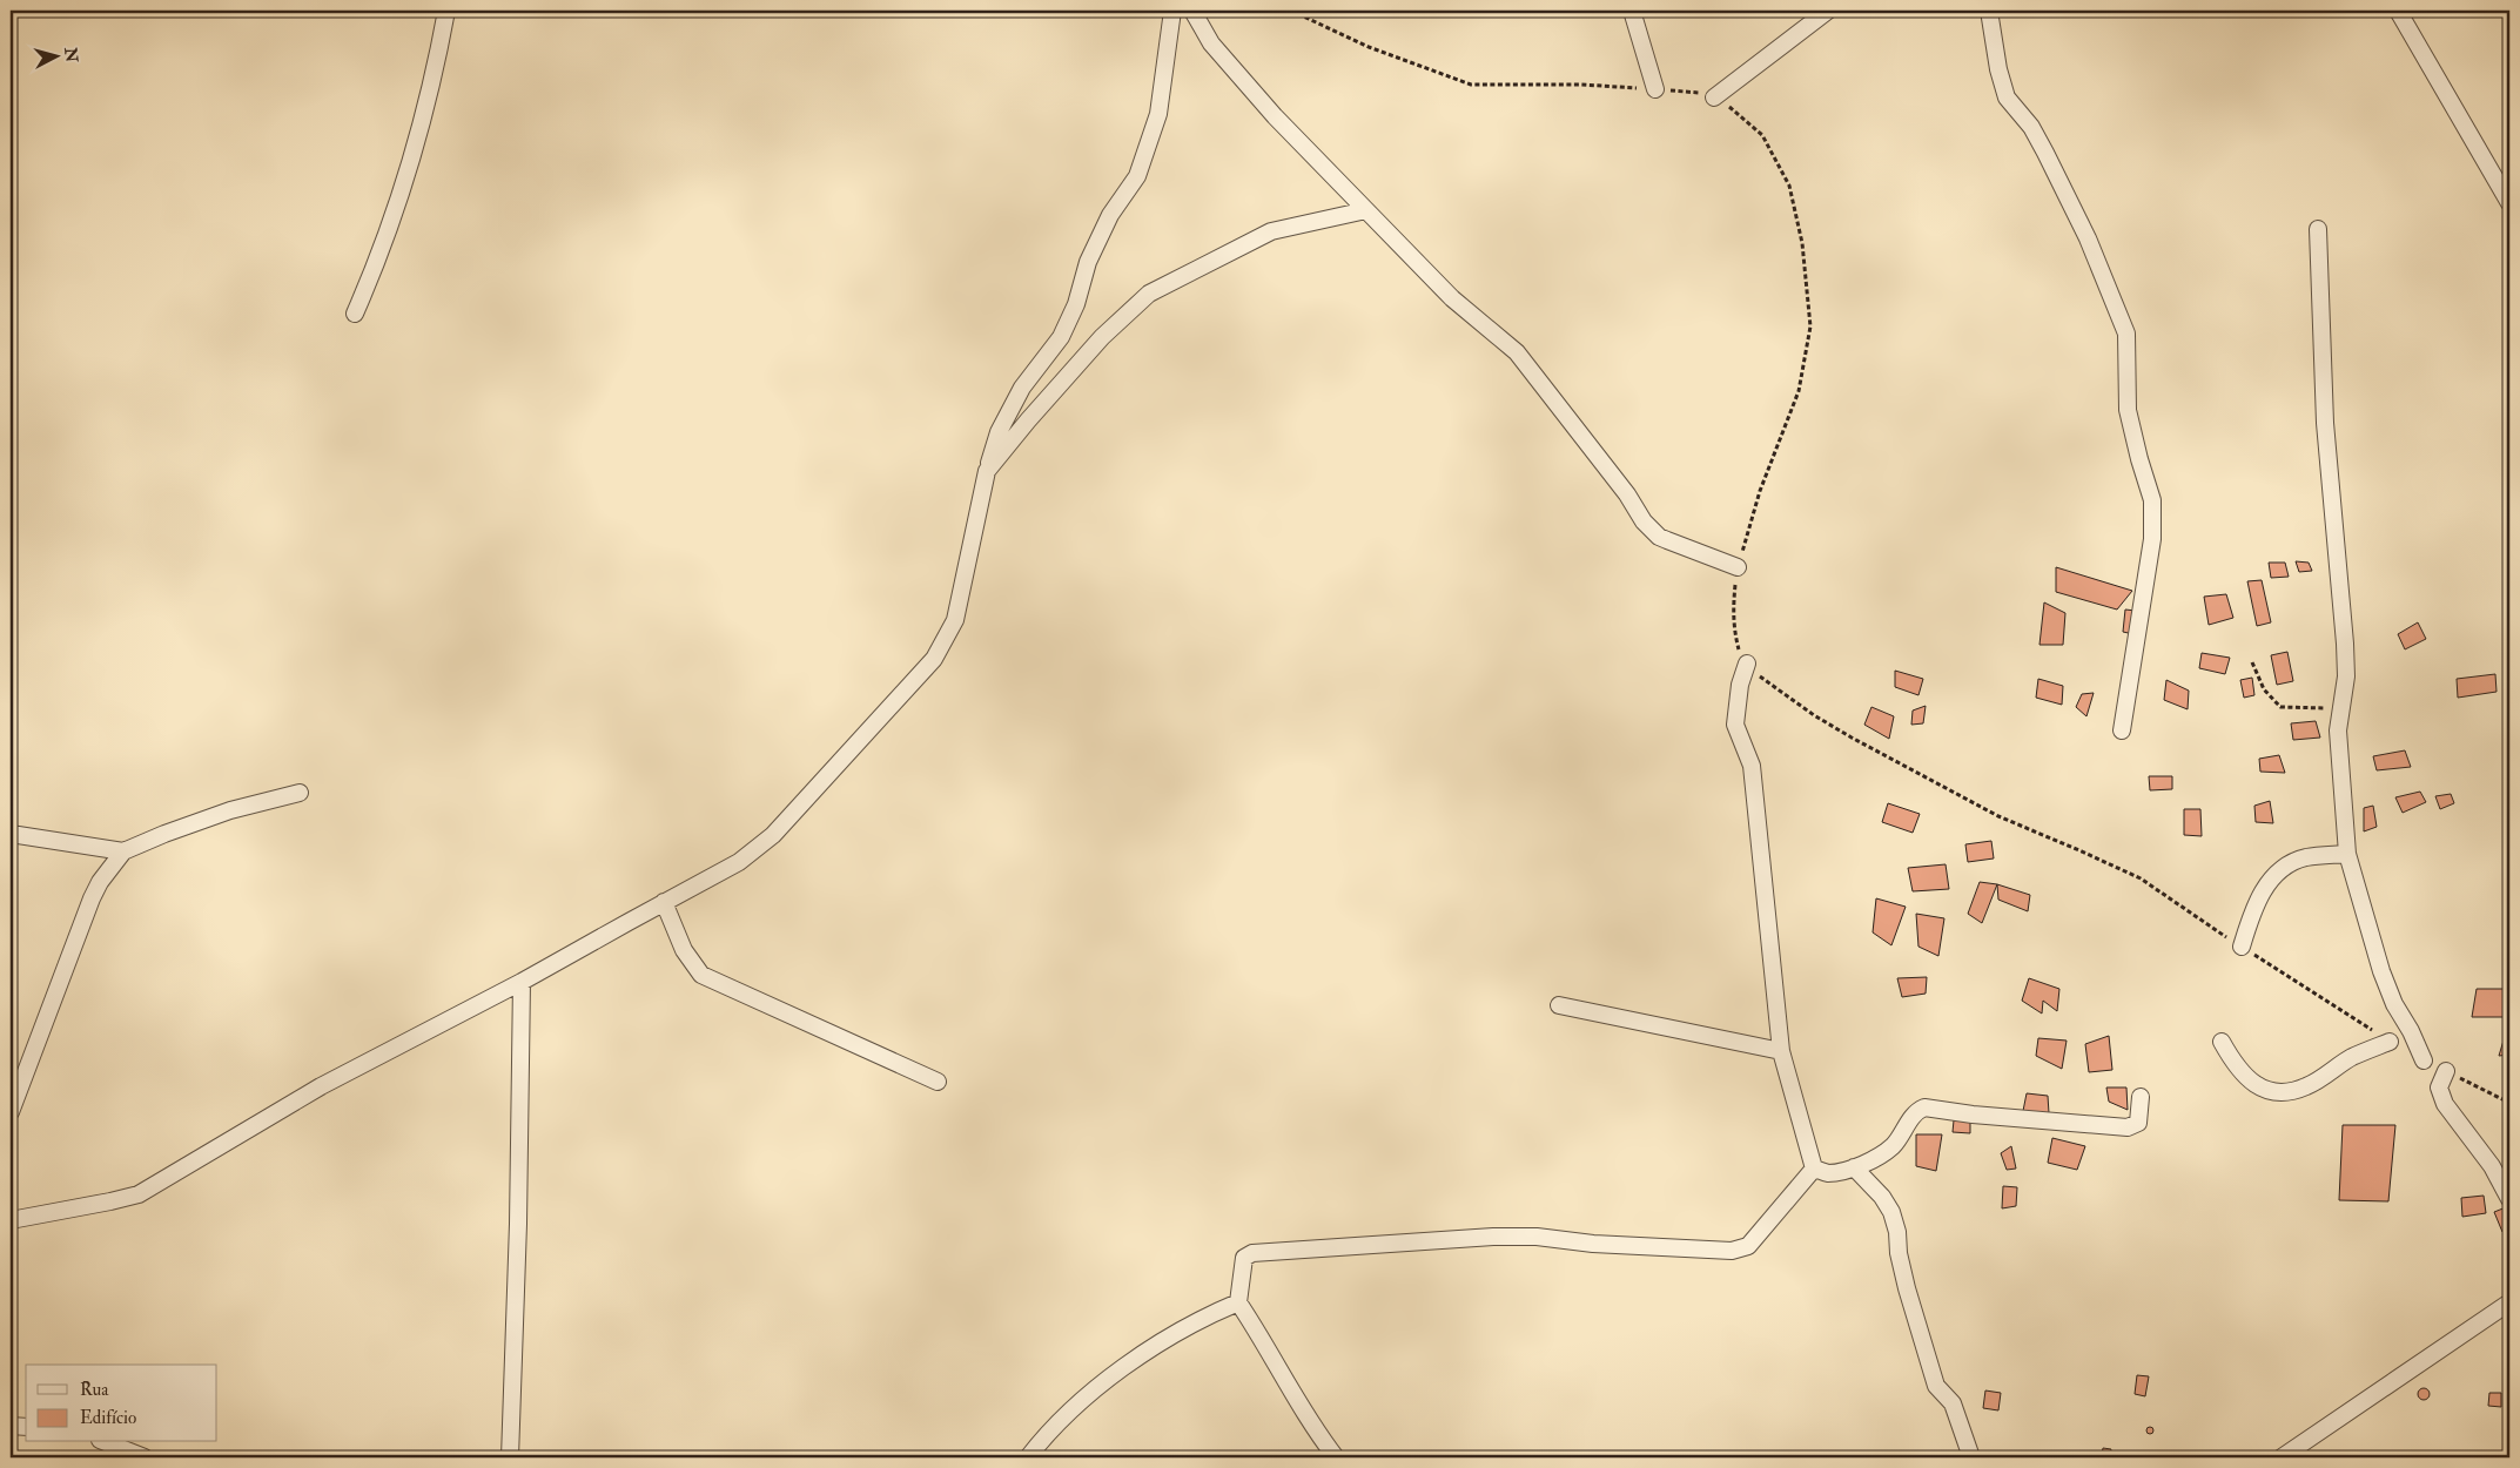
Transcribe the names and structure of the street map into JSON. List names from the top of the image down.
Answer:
{
  "legend": ["Rua", "Edifício"],
  "north": "right"
}
